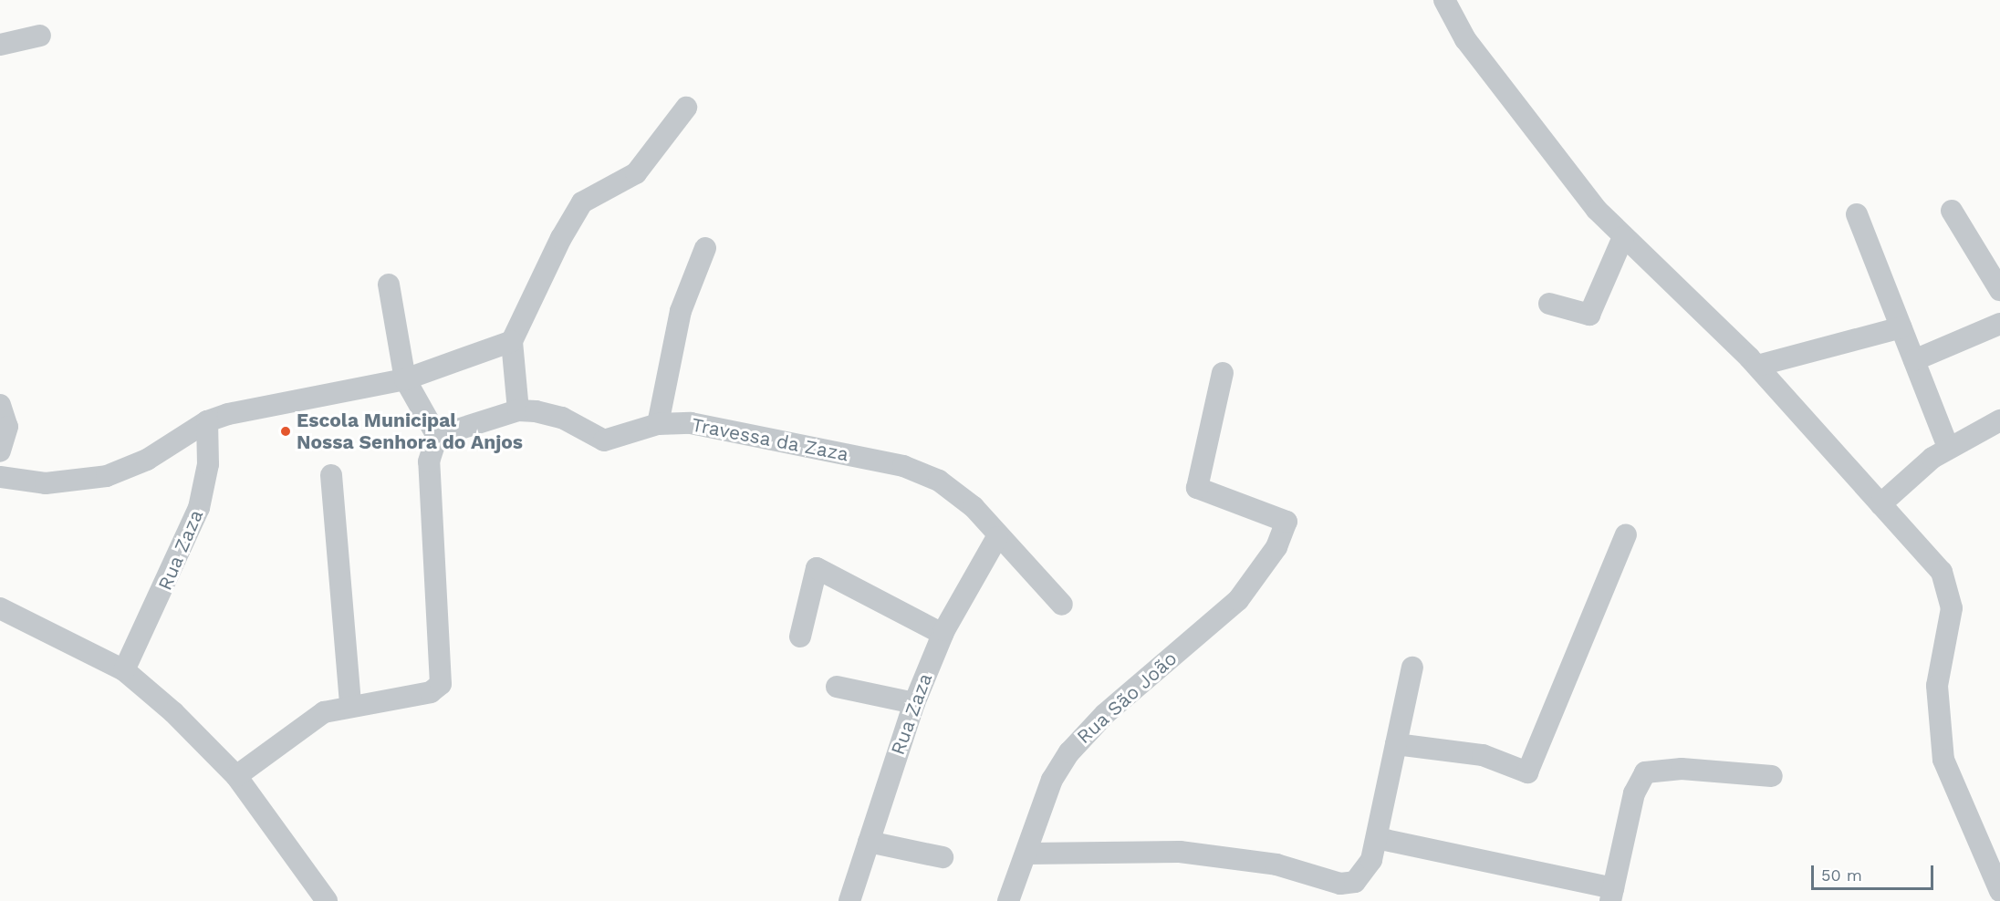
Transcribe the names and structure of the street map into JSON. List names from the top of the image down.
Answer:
{
  "streets": {
    "street": ["Travessa da Zaza", "Rua Zaza", "Rua São João"]
  },
  "crossings": [
    ["Travessa da Zaza", "Rua Zaza"]
  ],
  "places": ["Escola Municipal Nossa Senhora do Anjos"],
  "scale_bar": "50 m"
}
